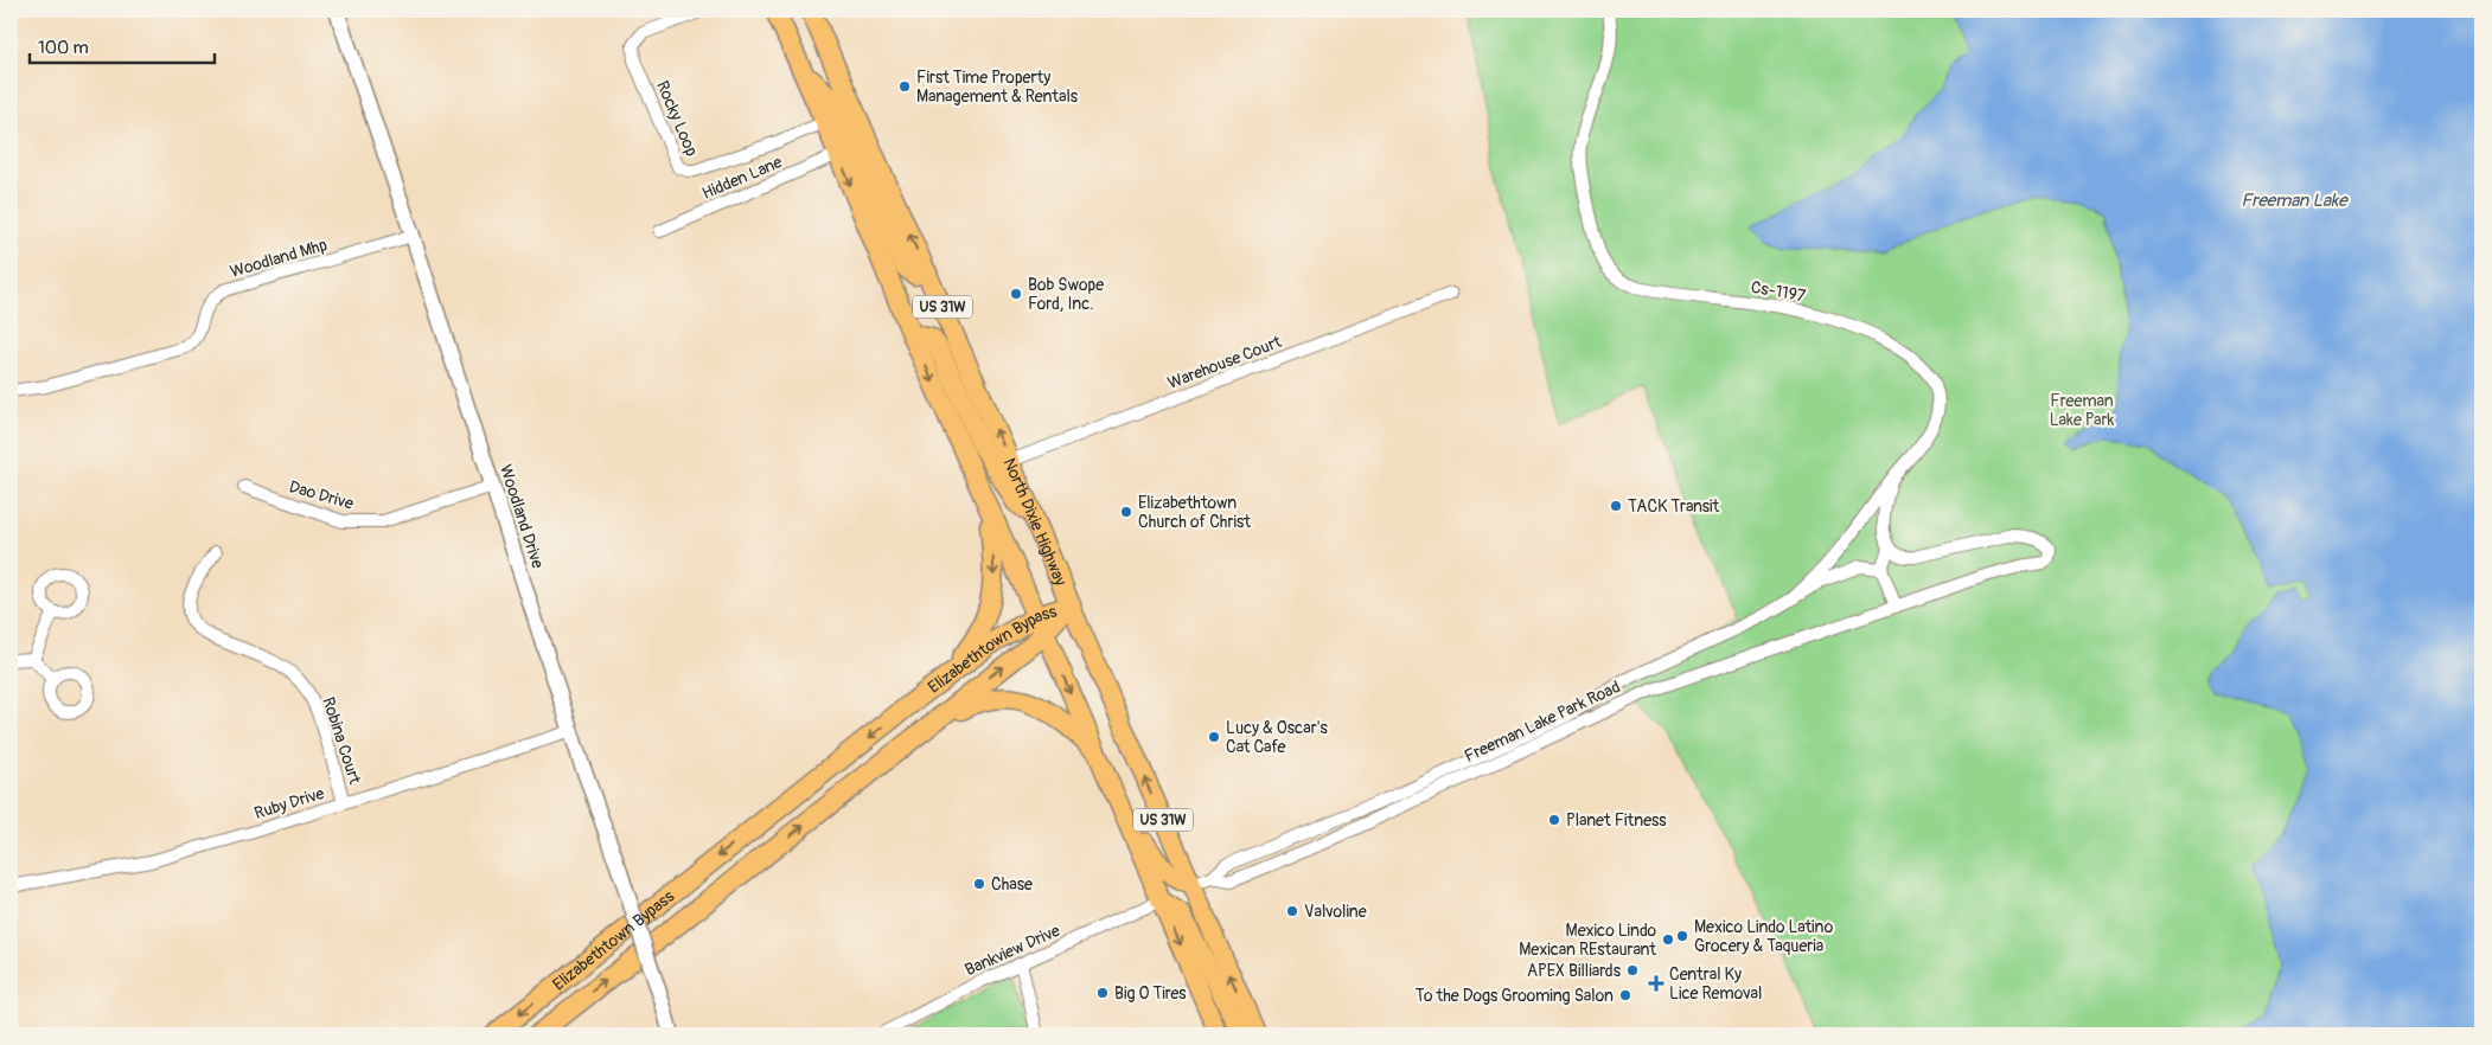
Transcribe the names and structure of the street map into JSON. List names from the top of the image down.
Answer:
{
  "streets": {
    "highway": ["US 31W", "North Dixie Highway", "Elizabethtown Bypass"],
    "street": [
      "Rocky Loop",
      "Hidden Lane",
      "Woodland Mhp",
      "Cs-1197",
      "Warehouse Court",
      "Dao Drive",
      "Woodland Drive",
      "Freeman Lake Park Road",
      "Robina Court",
      "Ruby Drive",
      "Bankview Drive"
    ]
  },
  "crossings": [
    ["Rocky Loop", "US 31W"],
    ["Hidden Lane", "US 31W"],
    ["Woodland Mhp", "Woodland Drive"],
    ["Cs-1197", "Freeman Lake Park Road"],
    ["US 31W", "Elizabethtown Bypass"],
    ["US 31W", "Bankview Drive"],
    ["Warehouse Court", "North Dixie Highway"],
    ["Dao Drive", "Woodland Drive"],
    ["Woodland Drive", "Ruby Drive"],
    ["North Dixie Highway", "Elizabethtown Bypass"],
    ["North Dixie Highway", "Freeman Lake Park Road"],
    ["Robina Court", "Ruby Drive"]
  ],
  "water": ["Freeman Lake"],
  "parks": ["Freeman Lake Park"],
  "places": {
    "other": [
      "First Time Property Management & Rentals",
      "Bob Swope Ford, Inc.",
      "TACK Transit",
      "Elizabethtown Church of Christ",
      "Lucy & Oscar's Cat Cafe",
      "Planet Fitness",
      "Chase",
      "Valvoline",
      "Mexico Lindo Latino Grocery & Taqueria",
      "Mexico Lindo Mexican REstaurant",
      "APEX Billiards",
      "Big O Tires",
      "To the Dogs Grooming Salon"
    ],
    "health": ["Central Ky Lice Removal"]
  },
  "scale_bar": "100 m"
}
